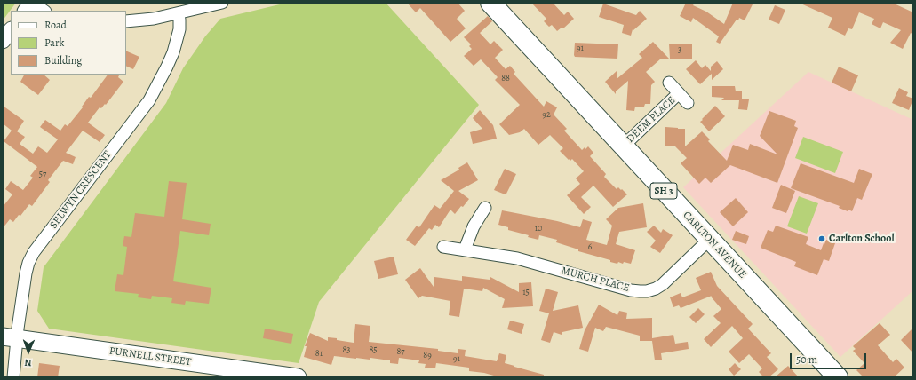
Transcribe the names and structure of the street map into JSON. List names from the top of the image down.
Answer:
{
  "streets": {
    "highway": ["SH 3", "CARLTON AVENUE"],
    "main road": ["PURNELL STREET"],
    "street": ["DEEM PLACE", "SELWYN CRESCENT", "MURCH PLACE"]
  },
  "crossings": [
    ["DEEM PLACE", "CARLTON AVENUE"],
    ["SELWYN CRESCENT", "PURNELL STREET"],
    ["CARLTON AVENUE", "MURCH PLACE"]
  ],
  "places": ["Carlton School"],
  "house_numbers": [
    "91",
    "3",
    "88",
    "92",
    "57",
    "10",
    "6",
    "15",
    "83",
    "85",
    "87",
    "81",
    "89",
    "91"
  ],
  "legend": ["Road", "Park", "Building"],
  "scale_bar": "50 m",
  "north": "bottom"
}
